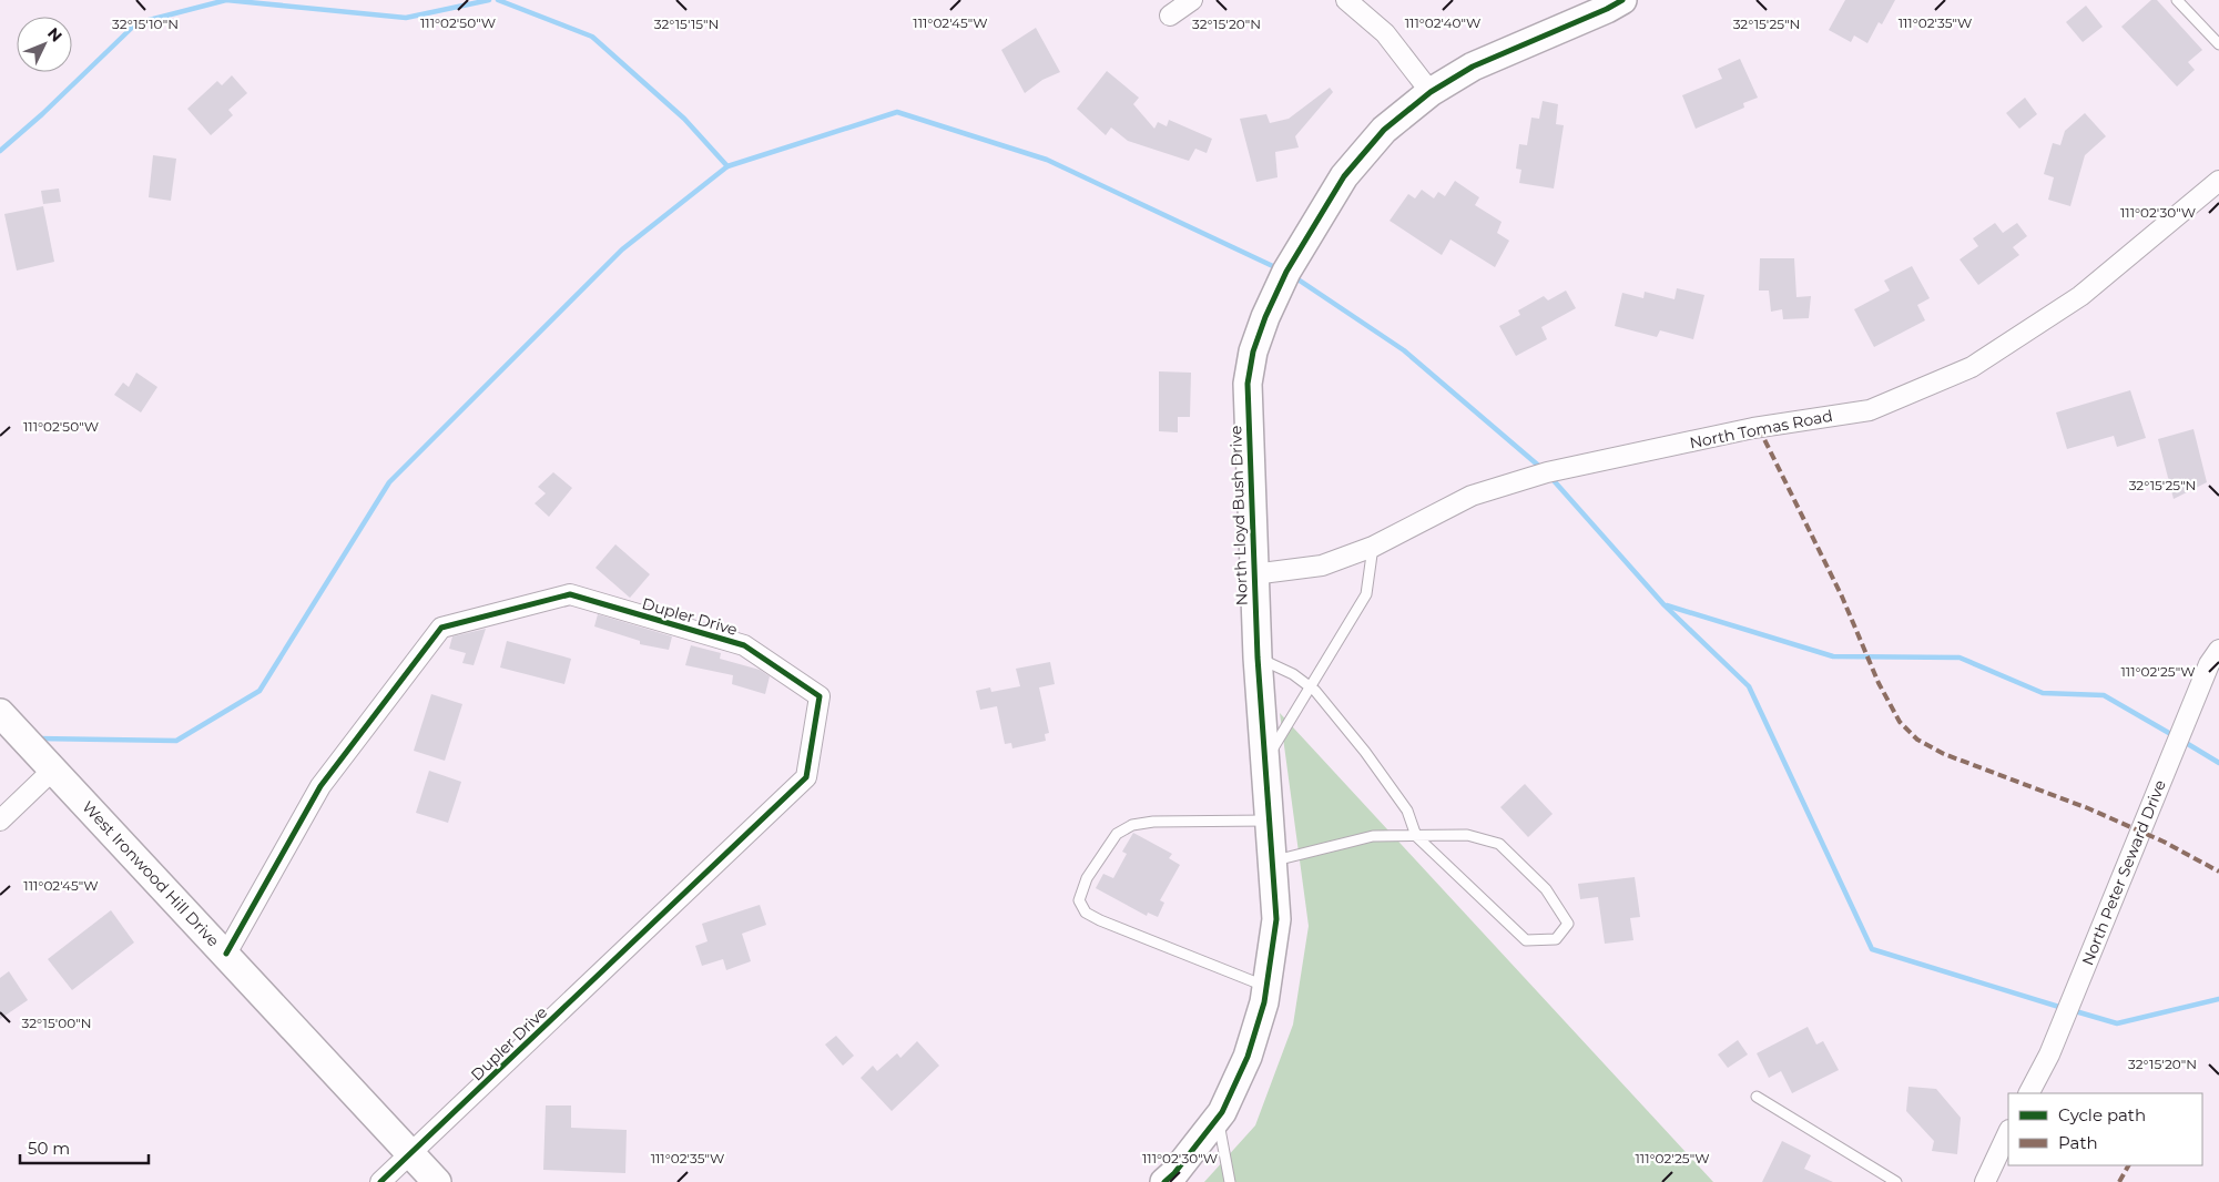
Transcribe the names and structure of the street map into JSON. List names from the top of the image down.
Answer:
{
  "streets": {
    "street": [
      "North Tomas Road",
      "North Lloyd Bush Drive",
      "Dupler Drive",
      "North Peter Seward Drive",
      "West Ironwood Hill Drive"
    ]
  },
  "crossings": [
    ["North Tomas Road", "North Lloyd Bush Drive"],
    ["Dupler Drive", "West Ironwood Hill Drive"]
  ],
  "legend": ["Cycle path", "Path"],
  "scale_bar": "50 m",
  "north": "top right",
  "coordinates": [
    "111°02'50\"W",
    "111°02'45\"W",
    "111°02'40\"W",
    "111°02'35\"W",
    "32°15'10\"N",
    "32°15'15\"N",
    "32°15'25\"N",
    "32°15'20\"N",
    "111°02'30\"W",
    "111°02'25\"W",
    "32°15'00\"N"
  ]
}
